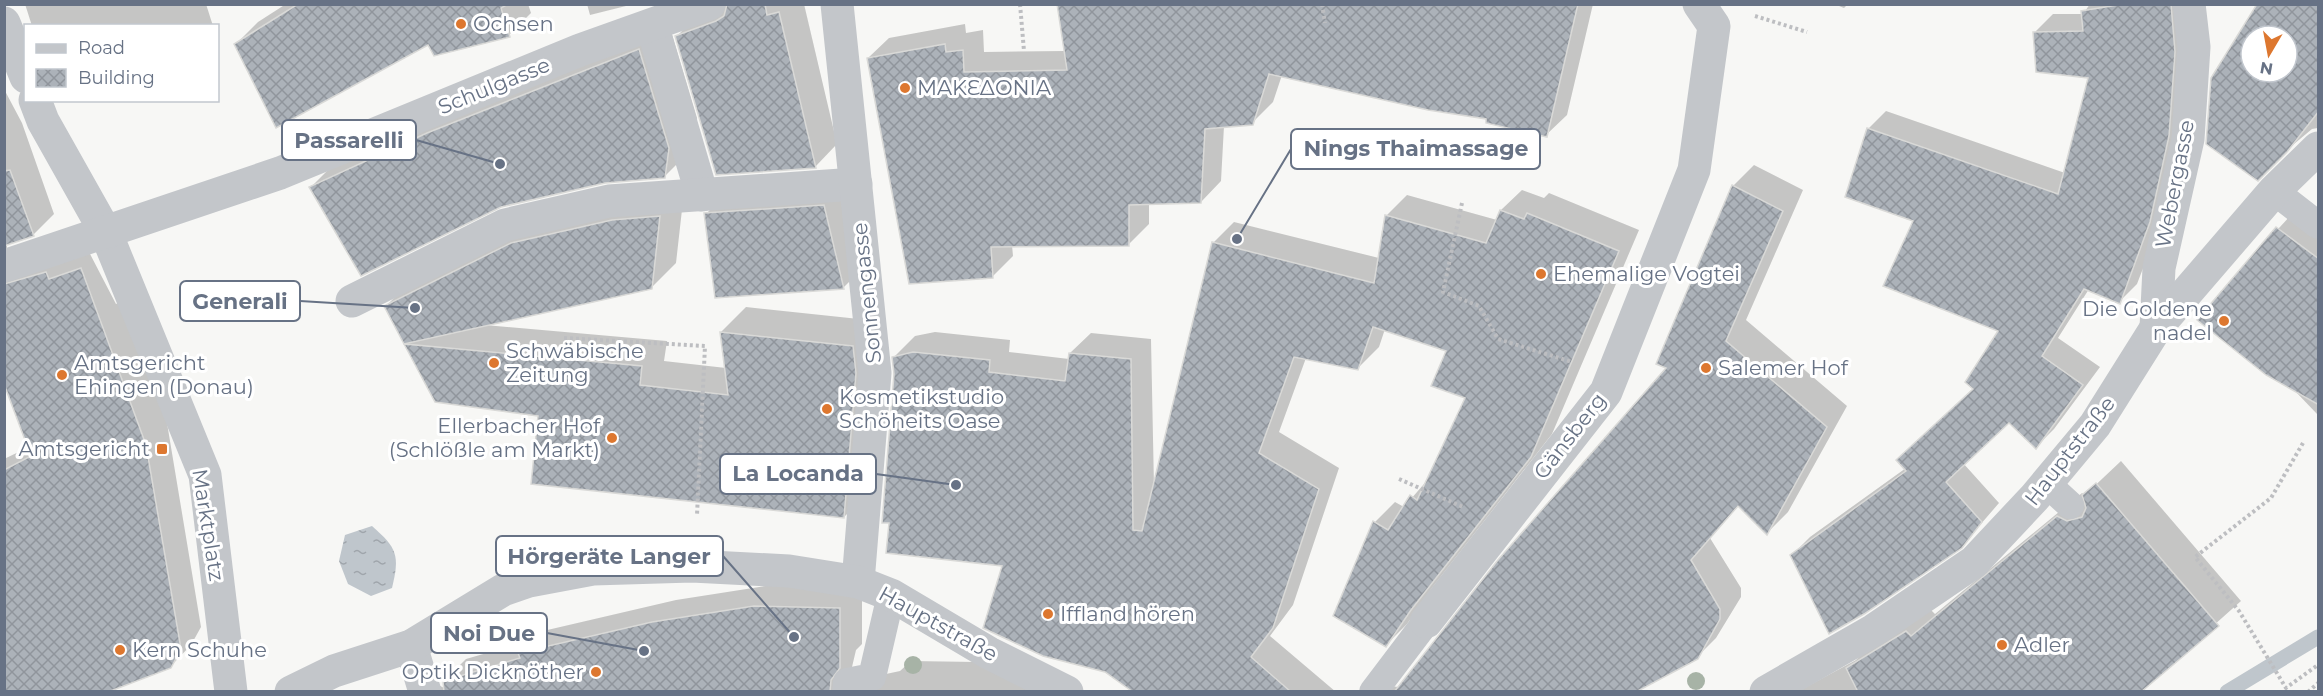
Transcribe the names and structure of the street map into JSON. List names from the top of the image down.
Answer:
{
  "streets": {
    "street": [
      "Schulgasse",
      "Webergasse",
      "Sonnengasse",
      "Gänsberg",
      "Hauptstraße",
      "Marktplatz"
    ]
  },
  "crossings": [
    ["Schulgasse", "Marktplatz"],
    ["Webergasse", "Hauptstraße"],
    ["Sonnengasse", "Hauptstraße"]
  ],
  "places": {
    "other": [
      "Ochsen",
      "MAKƐΔONIA",
      "Passarelli",
      "Nings Thaimassage",
      "Ehemalige Vogtei",
      "Generali",
      "Die Goldene nadel",
      "Schwäbische Zeitung",
      "Salemer Hof",
      "Amtsgericht Ehingen (Donau)",
      "Kosmetikstudio Schöheits Oase",
      "Ellerbacher Hof (Schlößle am Markt)",
      "La Locanda",
      "Iffland hören",
      "Hörgeräte Langer",
      "Adler",
      "Kern Schuhe",
      "Noi Due",
      "Optik Dicknöther"
    ],
    "transit": ["Amtsgericht"]
  },
  "legend": ["Road", "Building"],
  "north": "bottom"
}
